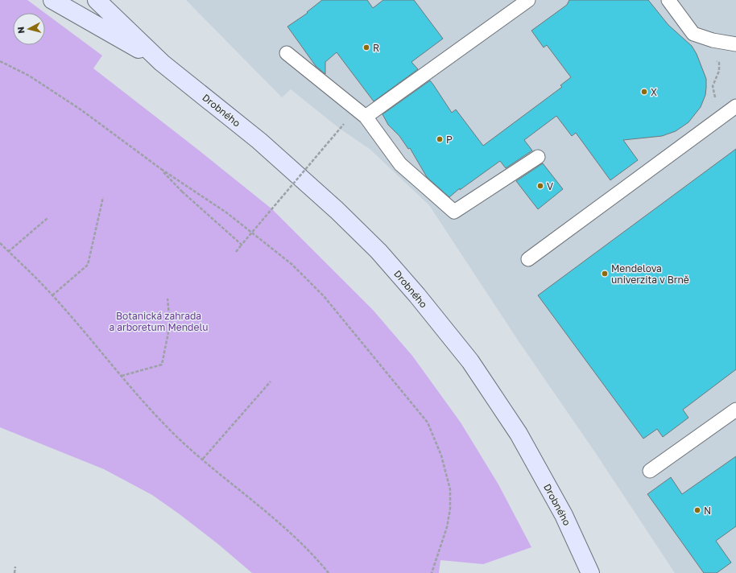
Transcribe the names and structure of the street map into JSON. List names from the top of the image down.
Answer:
{
  "streets": {
    "main road": ["Drobného"]
  },
  "parks": ["Botanická zahrada a arboretum Mendelu"],
  "places": [
    "R",
    "X",
    "P",
    "V",
    "Mendelova univerzita v Brně",
    "N"
  ],
  "north": "left"
}
